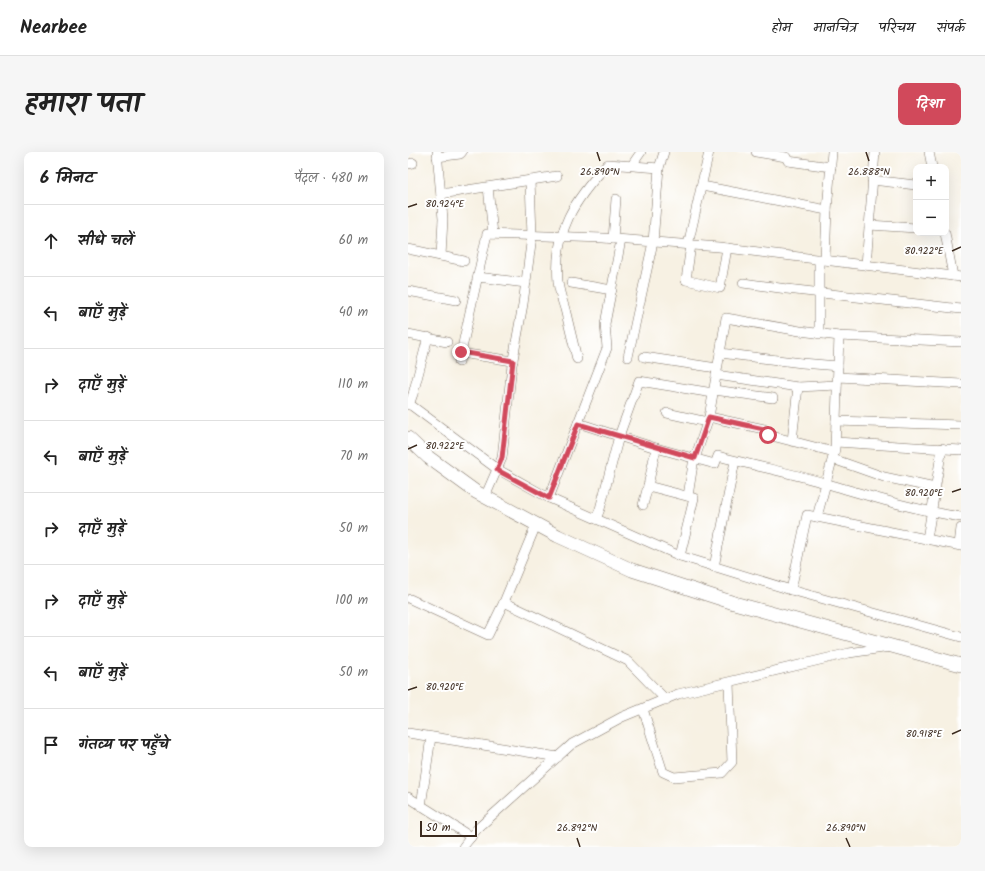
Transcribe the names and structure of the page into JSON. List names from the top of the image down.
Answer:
{
  "scale_bar": "50 m",
  "page": {
    "header": "Nearbee",
    "nav": [
      "होम",
      "मानचित्र",
      "परिचय",
      "संपर्क"
    ],
    "title": "हमारा पता",
    "buttons": "दिशा",
    "heading": ["6 मिनट", "पैदल · 480 m"],
    "map_buttons": ["+", "−"],
    "list": [
      ["सीधे चलें", "60 m"],
      ["बाएँ मुड़ें", "40 m"],
      ["दाएँ मुड़ें", "110 m"],
      ["बाएँ मुड़ें", "70 m"],
      ["दाएँ मुड़ें", "50 m"],
      ["दाएँ मुड़ें", "100 m"],
      ["बाएँ मुड़ें", "50 m"],
      "गंतव्य पर पहुँचे"
    ],
    "scale": "50 m"
  },
  "coordinates": [
    "26.890°N",
    "26.888°N",
    "80.924°E",
    "80.922°E",
    "80.920°E",
    "80.918°E",
    "26.892°N"
  ]
}
